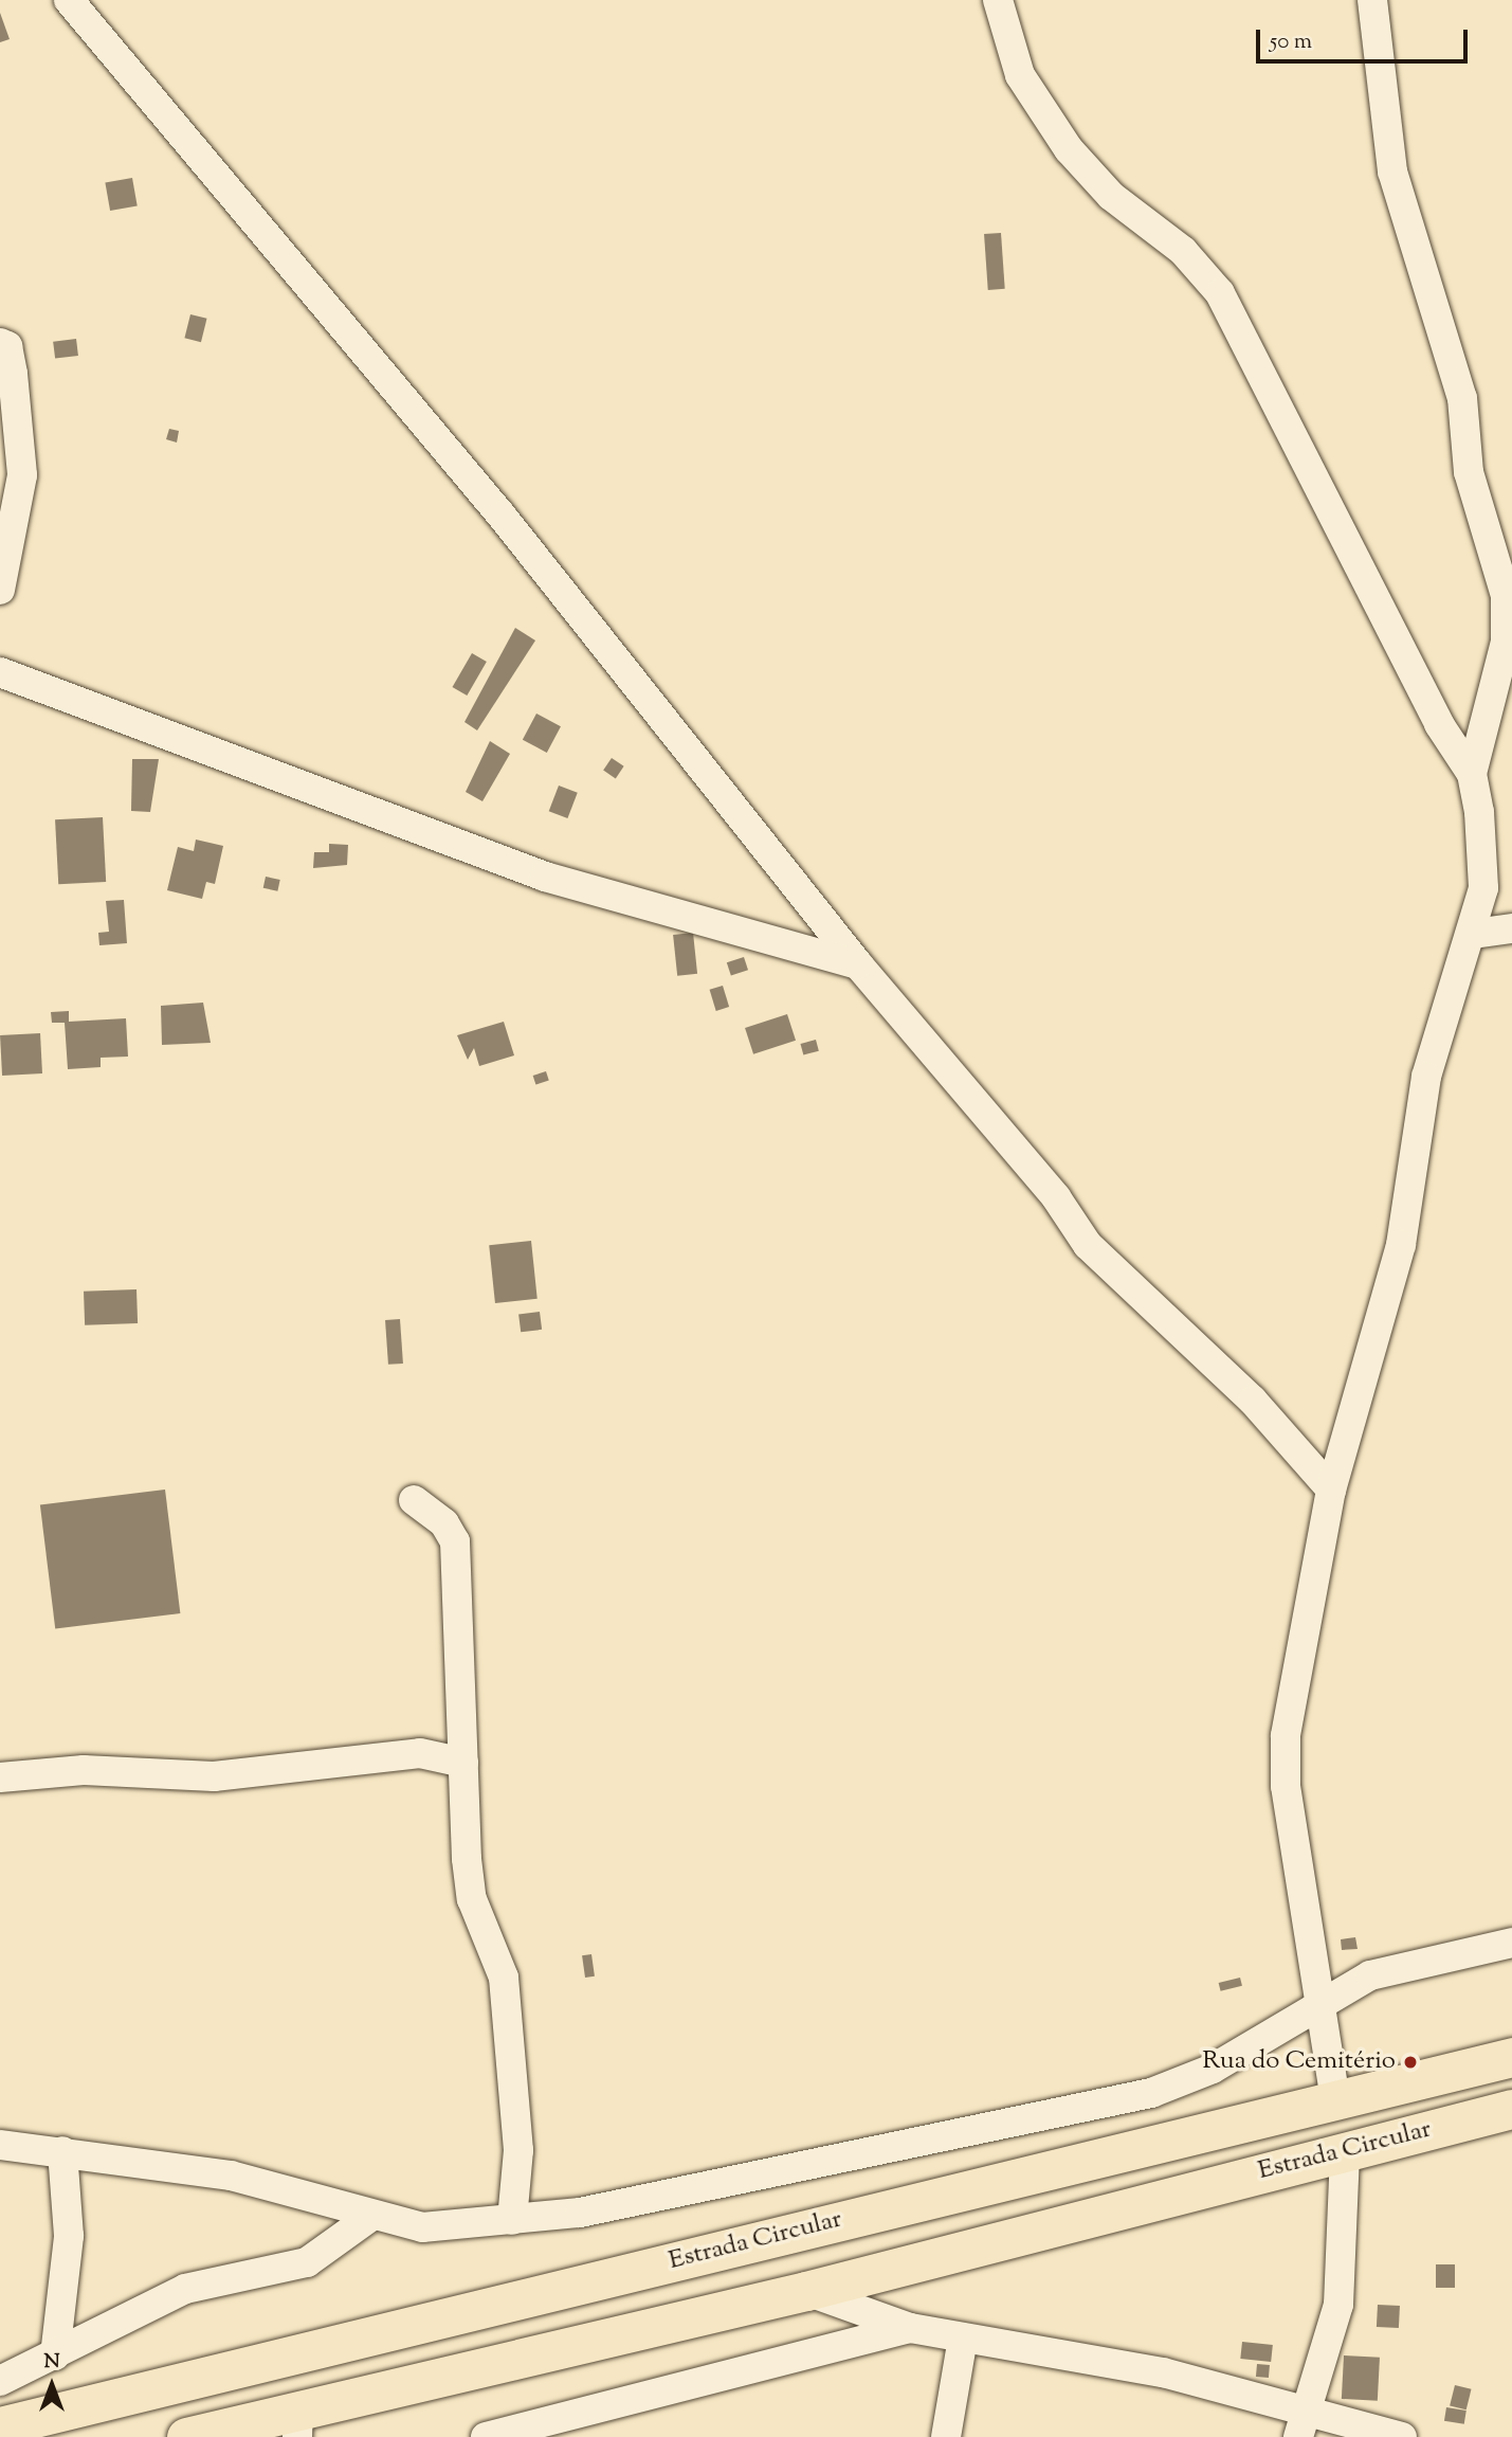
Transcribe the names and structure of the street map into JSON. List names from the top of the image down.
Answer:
{
  "streets": {
    "main road": ["Estrada Circular"]
  },
  "places": ["Rua do Cemitério"],
  "scale_bar": "50 m",
  "north": "top"
}
